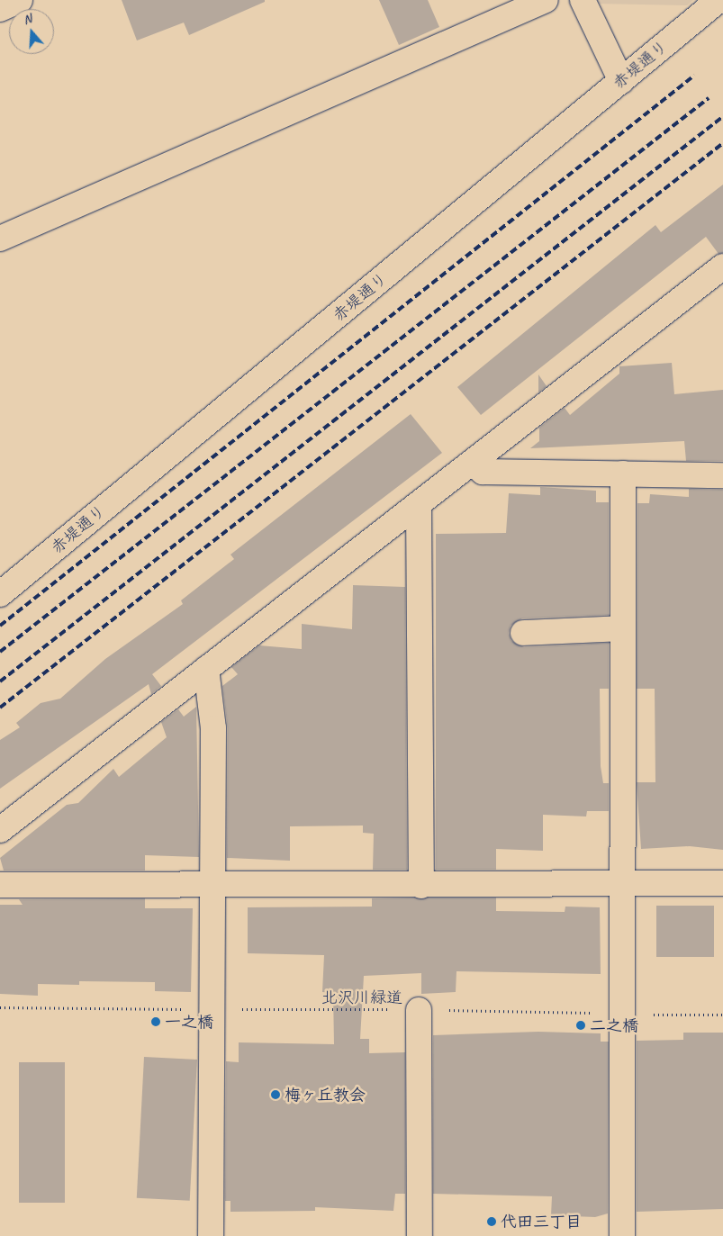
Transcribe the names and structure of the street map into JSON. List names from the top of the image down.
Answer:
{
  "streets": {
    "street": ["赤堤通り"],
    "path": ["北沢川緑道"]
  },
  "places": [
    "一之橋",
    "二之橋",
    "梅ヶ丘教会",
    "代田三丁目"
  ],
  "north": "top"
}
